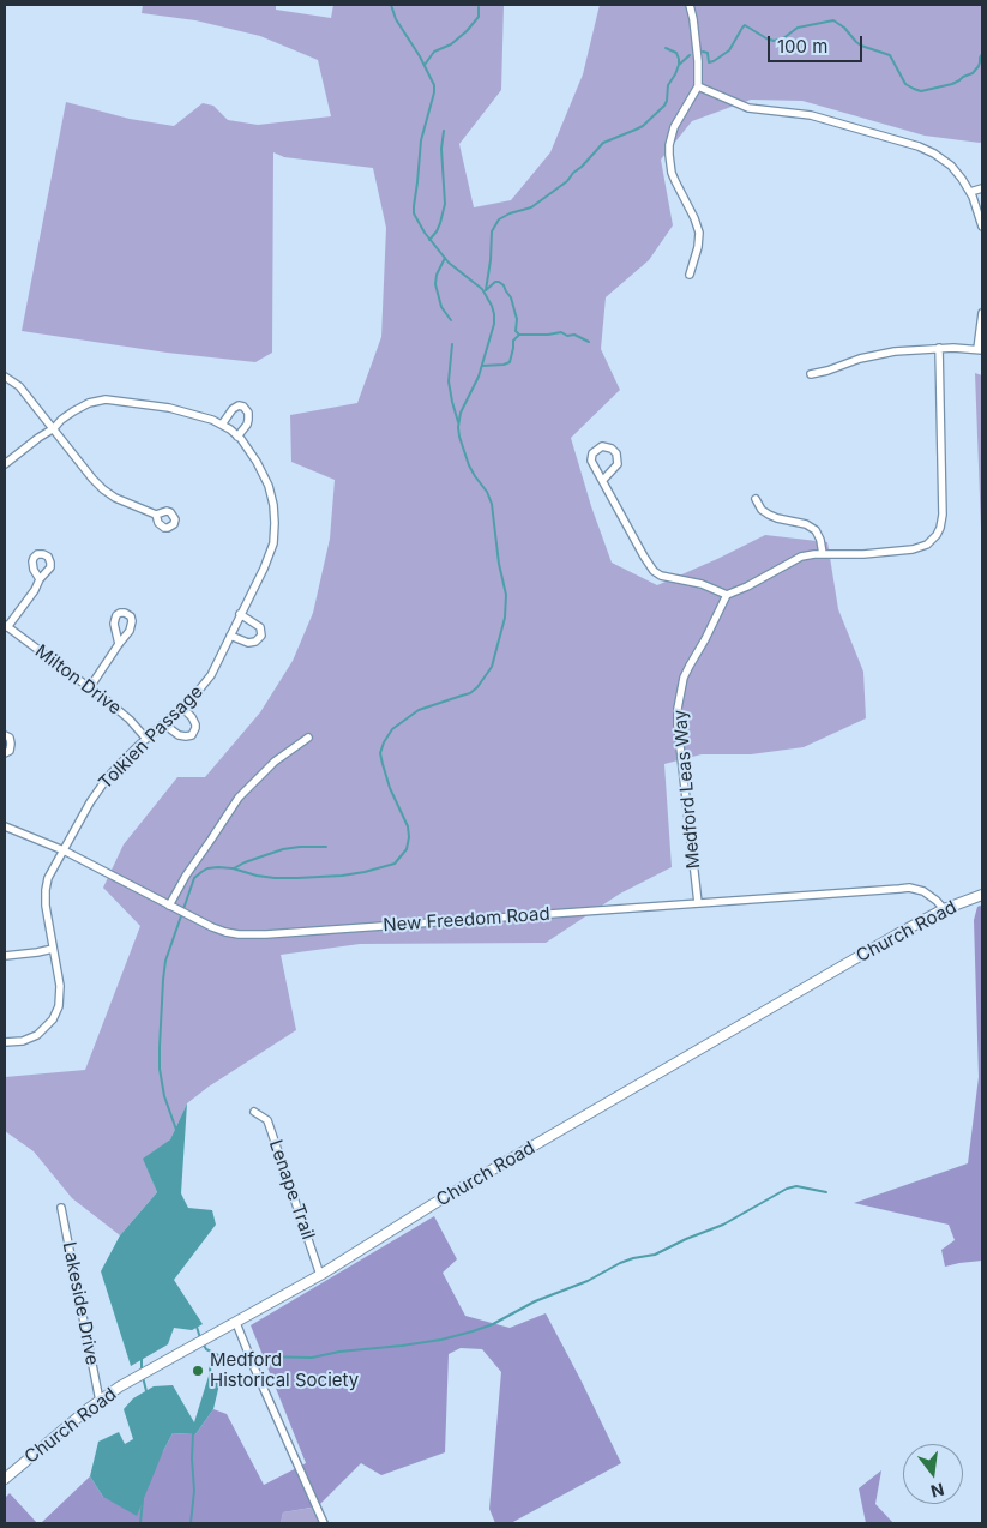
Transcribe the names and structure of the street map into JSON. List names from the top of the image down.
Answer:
{
  "streets": {
    "main road": ["Church Road"],
    "street": [
      "Milton Drive",
      "Tolkien Passage",
      "Medford Leas Way",
      "New Freedom Road",
      "Lenape Trail",
      "Lakeside Drive"
    ]
  },
  "crossings": [
    ["Milton Drive", "Tolkien Passage"],
    ["Tolkien Passage", "New Freedom Road"],
    ["Medford Leas Way", "New Freedom Road"],
    ["New Freedom Road", "Church Road"],
    ["Church Road", "Lenape Trail"],
    ["Church Road", "Lakeside Drive"]
  ],
  "places": ["Medford Historical Society"],
  "scale_bar": "100 m",
  "north": "bottom"
}
